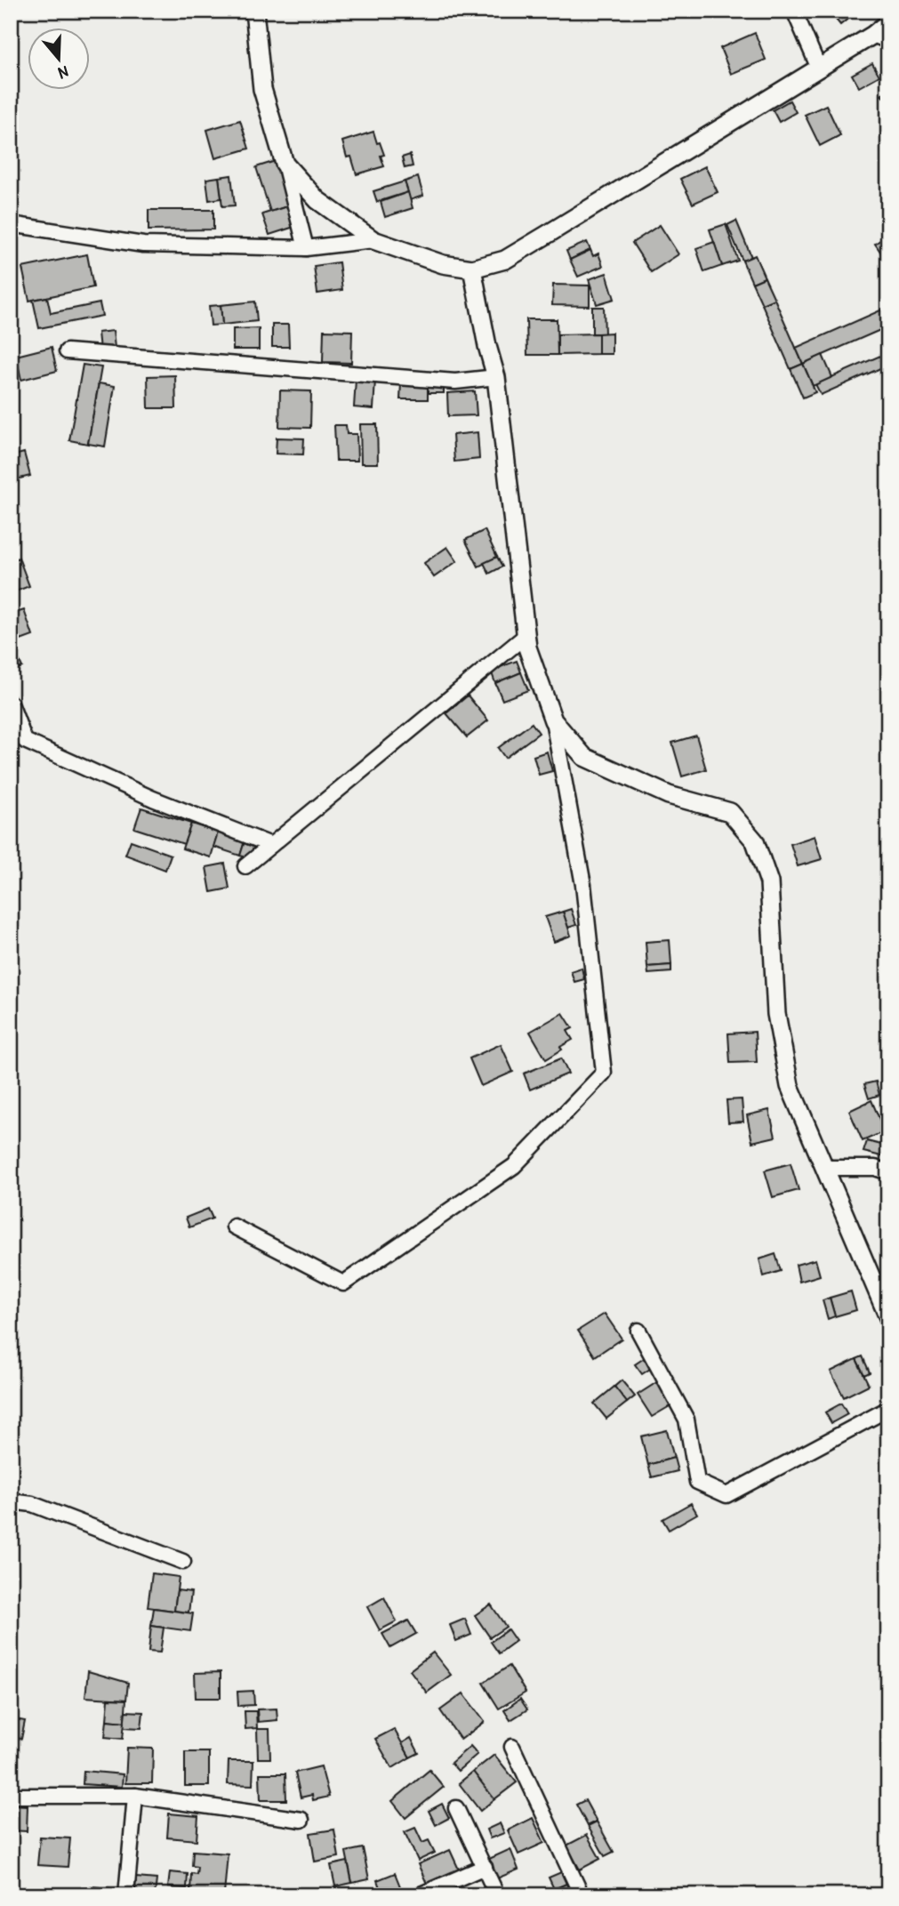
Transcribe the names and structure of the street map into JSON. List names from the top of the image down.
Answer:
{
  "north": "bottom"
}
